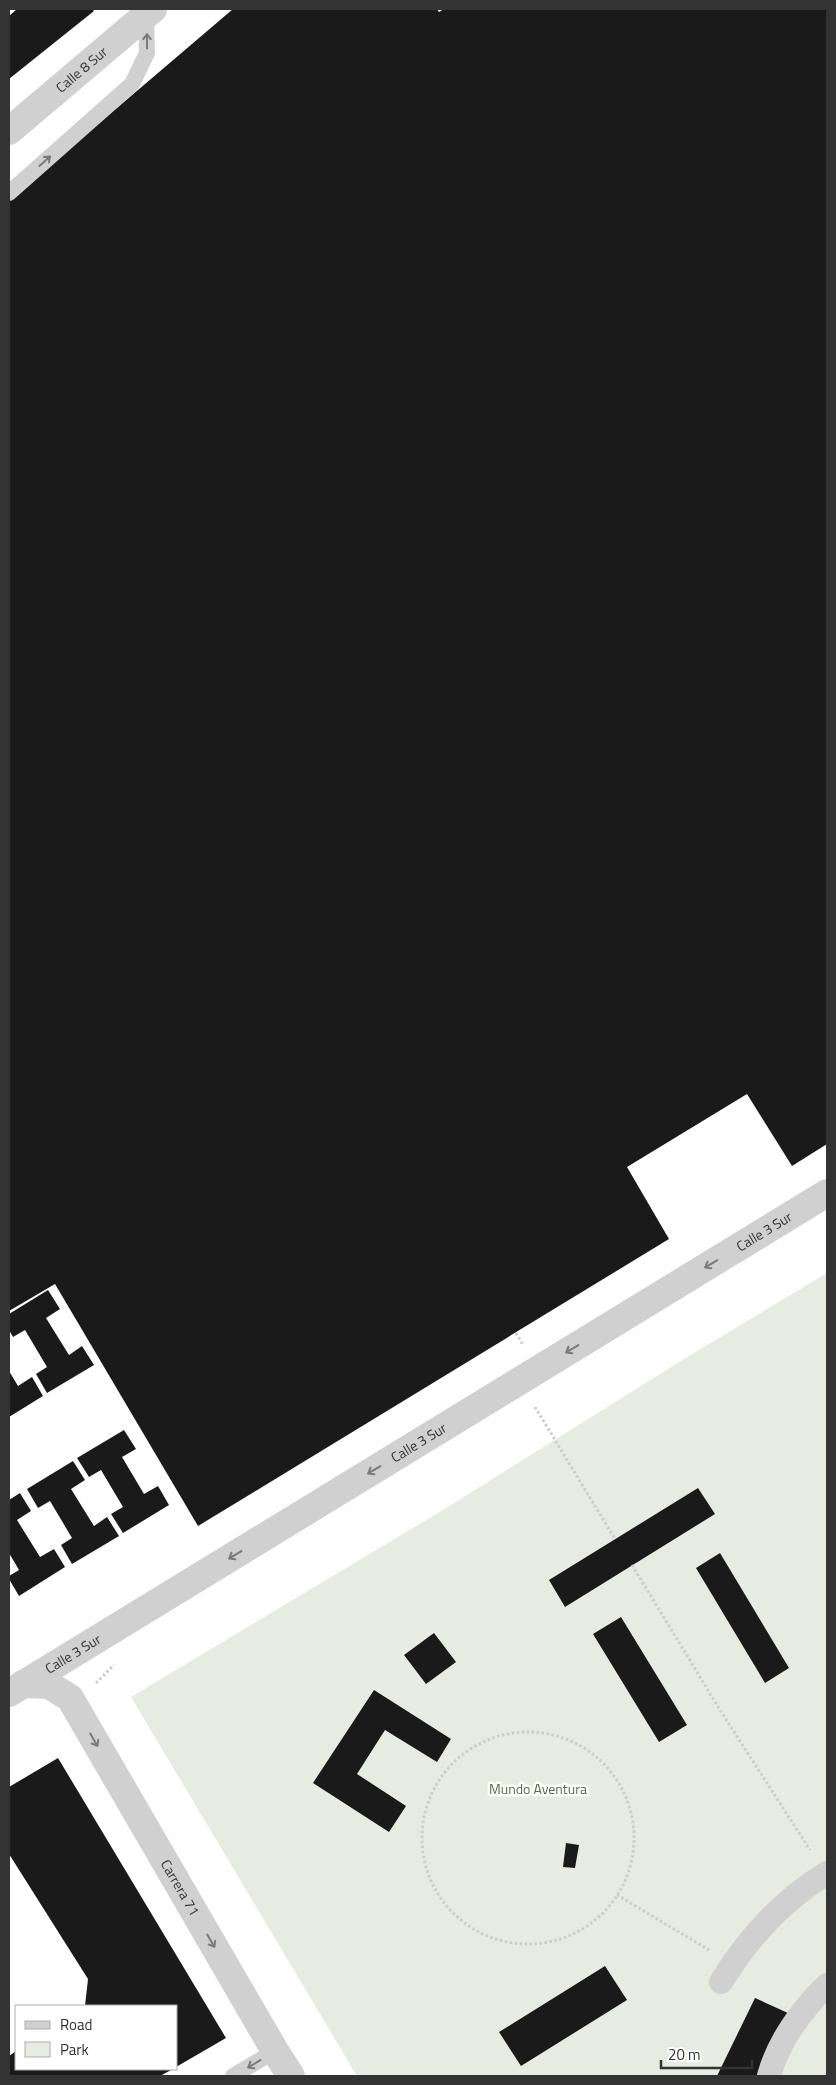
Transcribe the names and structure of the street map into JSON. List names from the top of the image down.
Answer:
{
  "streets": {
    "street": ["Calle 8 Sur", "Calle 3 Sur", "Carrera 71"]
  },
  "crossings": [
    ["Calle 3 Sur", "Carrera 71"]
  ],
  "one_way": ["Calle 3 Sur", "Carrera 71"],
  "parks": ["Mundo Aventura"],
  "legend": ["Road", "Park"],
  "scale_bar": "20 m"
}
